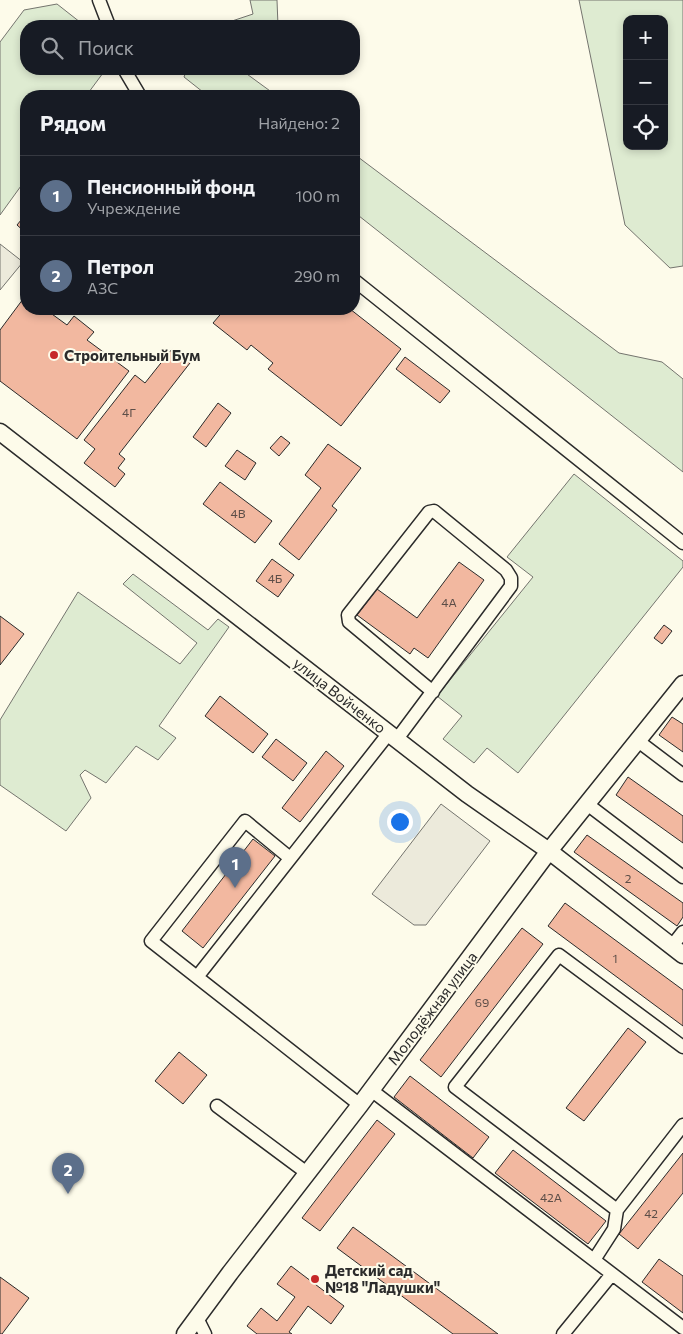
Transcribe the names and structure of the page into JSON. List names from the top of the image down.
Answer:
{
  "streets": {
    "main road": ["улица Войченко", "Молодёжная улица"]
  },
  "crossings": [
    ["улица Войченко", "Молодёжная улица"]
  ],
  "places": ["Строительный Бум", "Детский сад №18 \"Ладушки\""],
  "house_numbers": [
    "4Г",
    "4В",
    "4Б",
    "4А",
    "2",
    "1",
    "69",
    "42А",
    "42"
  ],
  "page": {
    "map_buttons": ["+", "−"],
    "search": "Поиск",
    "heading": ["Рядом", "Найдено: 2"],
    "list": [
      {
        "mark": "1",
        "name": "Пенсионный фонд",
        "note": "Учреждение",
        "value": "100 m"
      },
      {
        "mark": "2",
        "name": "Петрол",
        "note": "АЗС",
        "value": "290 m"
      }
    ],
    "pins": ["1", "2"]
  }
}
